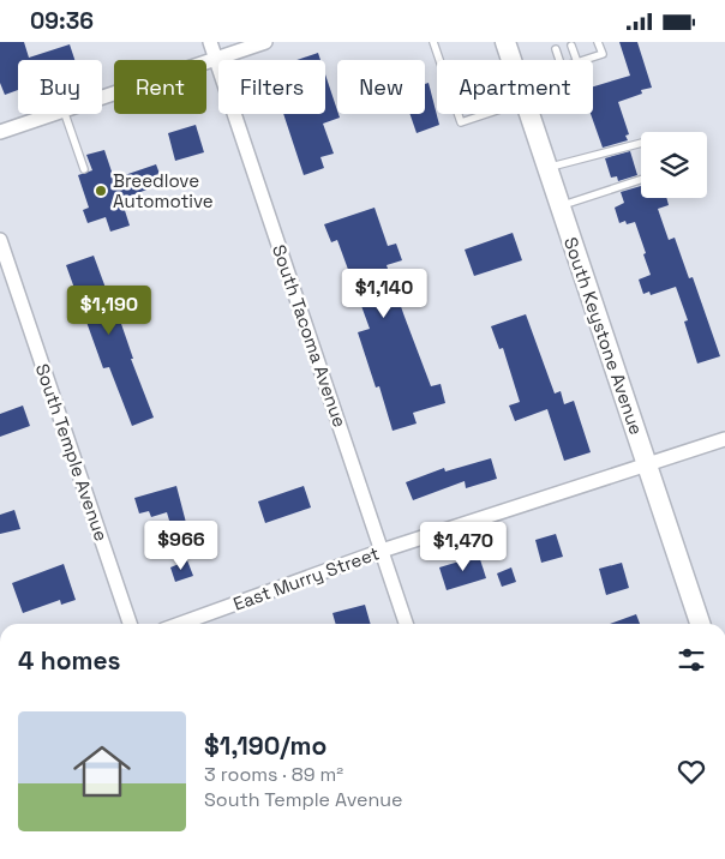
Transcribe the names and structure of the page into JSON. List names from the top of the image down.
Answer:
{
  "streets": {
    "main road": ["South Keystone Avenue"],
    "street": ["South Tacoma Avenue", "South Temple Avenue", "East Murry Street"]
  },
  "crossings": [
    ["South Tacoma Avenue", "East Murry Street"],
    ["South Keystone Avenue", "East Murry Street"]
  ],
  "places": ["Breedlove Automotive"],
  "page": {
    "status": "09:36",
    "chip": [
      "Buy",
      "Rent",
      "Filters",
      "New",
      "Apartment"
    ],
    "price": [
      "$1,140",
      "$1,190",
      "$966",
      "$1,470"
    ],
    "heading": "4 homes",
    "list": [
      {
        "name": "$1,190/mo",
        "note": "3 rooms · 89 m² · South Temple Avenue"
      }
    ]
  }
}
